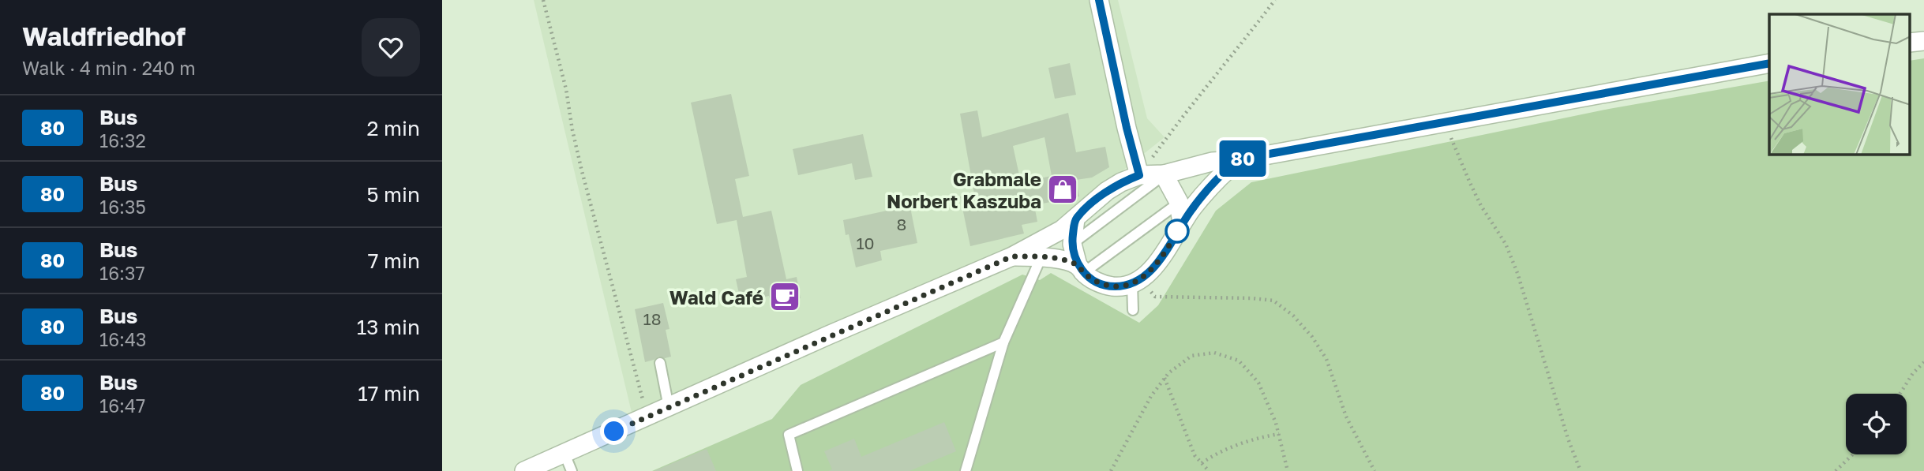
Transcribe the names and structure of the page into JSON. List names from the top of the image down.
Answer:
{
  "places": {
    "shop": ["Grabmale Norbert Kaszuba"],
    "cafe": ["Wald Café"]
  },
  "lines": ["bus line 80"],
  "house_numbers": ["8", "10", "18"],
  "page": {
    "heading": ["Waldfriedhof", "Walk · 4 min · 240 m"],
    "on_map": "80",
    "list": [
      {
        "mark": "80",
        "name": "Bus",
        "note": "16:32",
        "value": "2 min"
      },
      {
        "mark": "80",
        "name": "Bus",
        "note": "16:35",
        "value": "5 min"
      },
      {
        "mark": "80",
        "name": "Bus",
        "note": "16:37",
        "value": "7 min"
      },
      {
        "mark": "80",
        "name": "Bus",
        "note": "16:43",
        "value": "13 min"
      },
      {
        "mark": "80",
        "name": "Bus",
        "note": "16:47",
        "value": "17 min"
      }
    ]
  }
}
